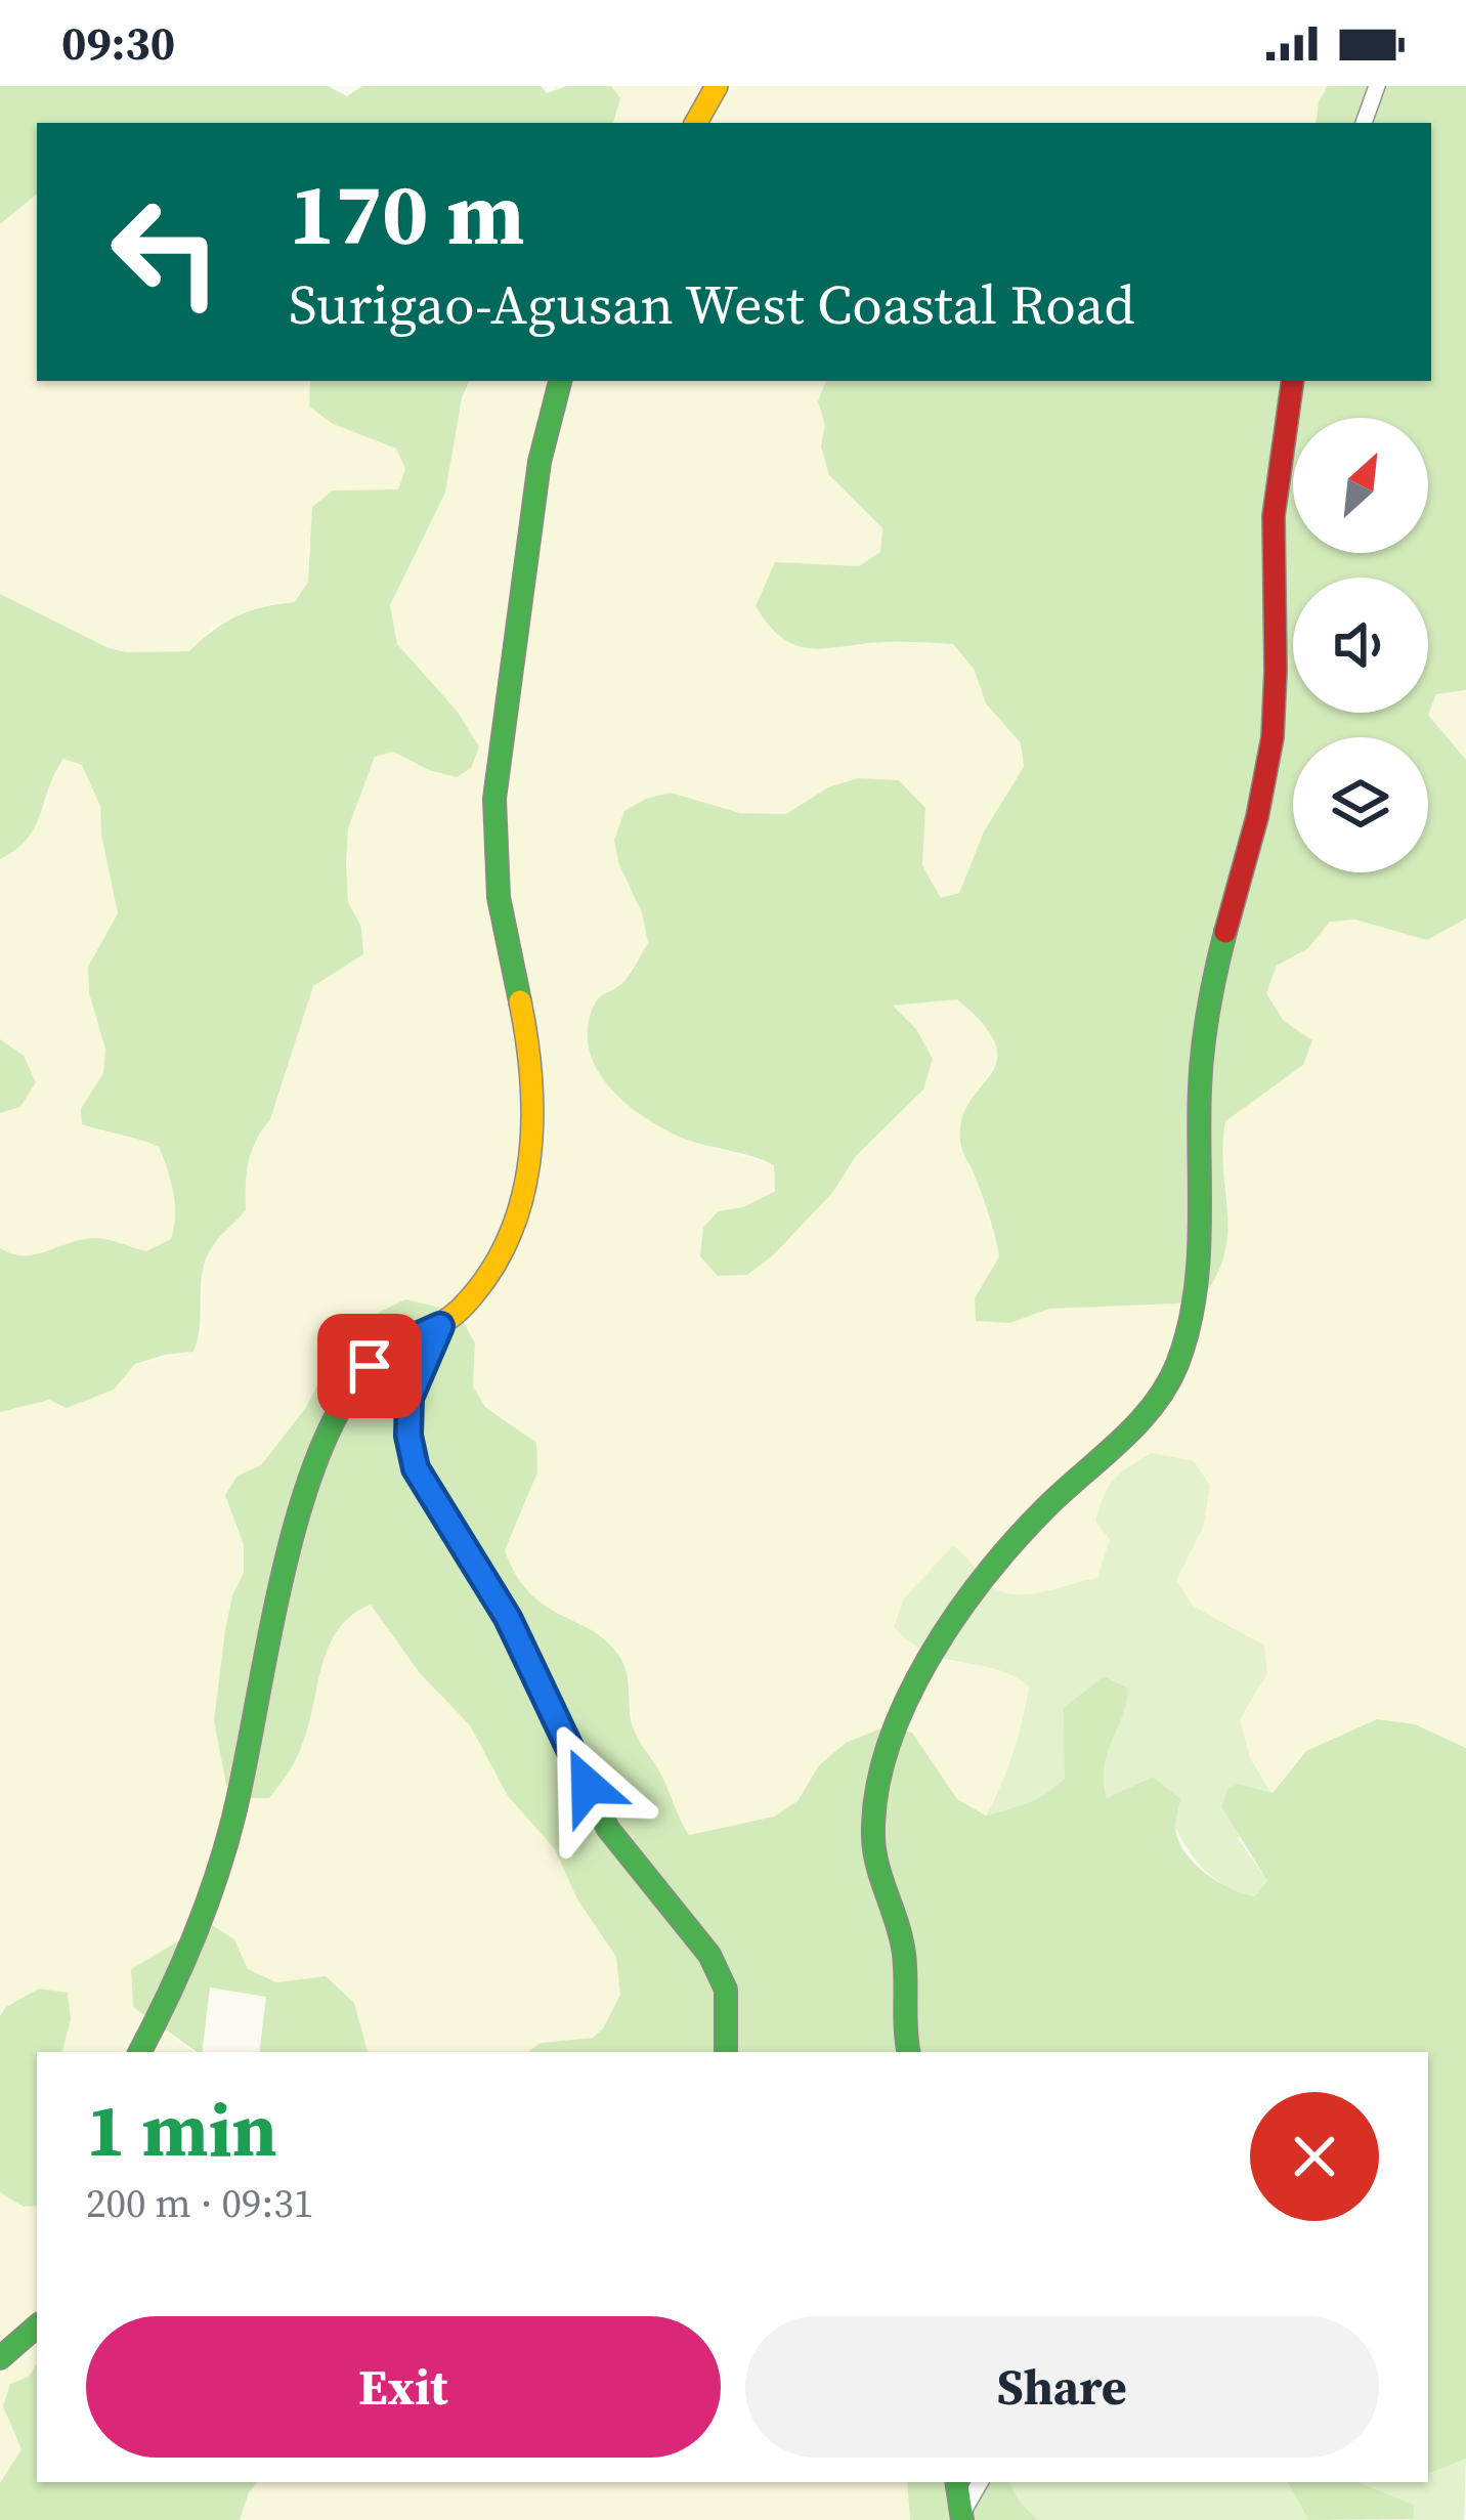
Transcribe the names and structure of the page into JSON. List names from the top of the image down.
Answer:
{
  "north": "top right",
  "page": {
    "status": "09:30",
    "turn": ["170 m", "Surigao-Agusan West Coastal Road"],
    "heading": ["1 min", "200 m · 09:31"],
    "buttons": ["Exit", "Share"]
  }
}
